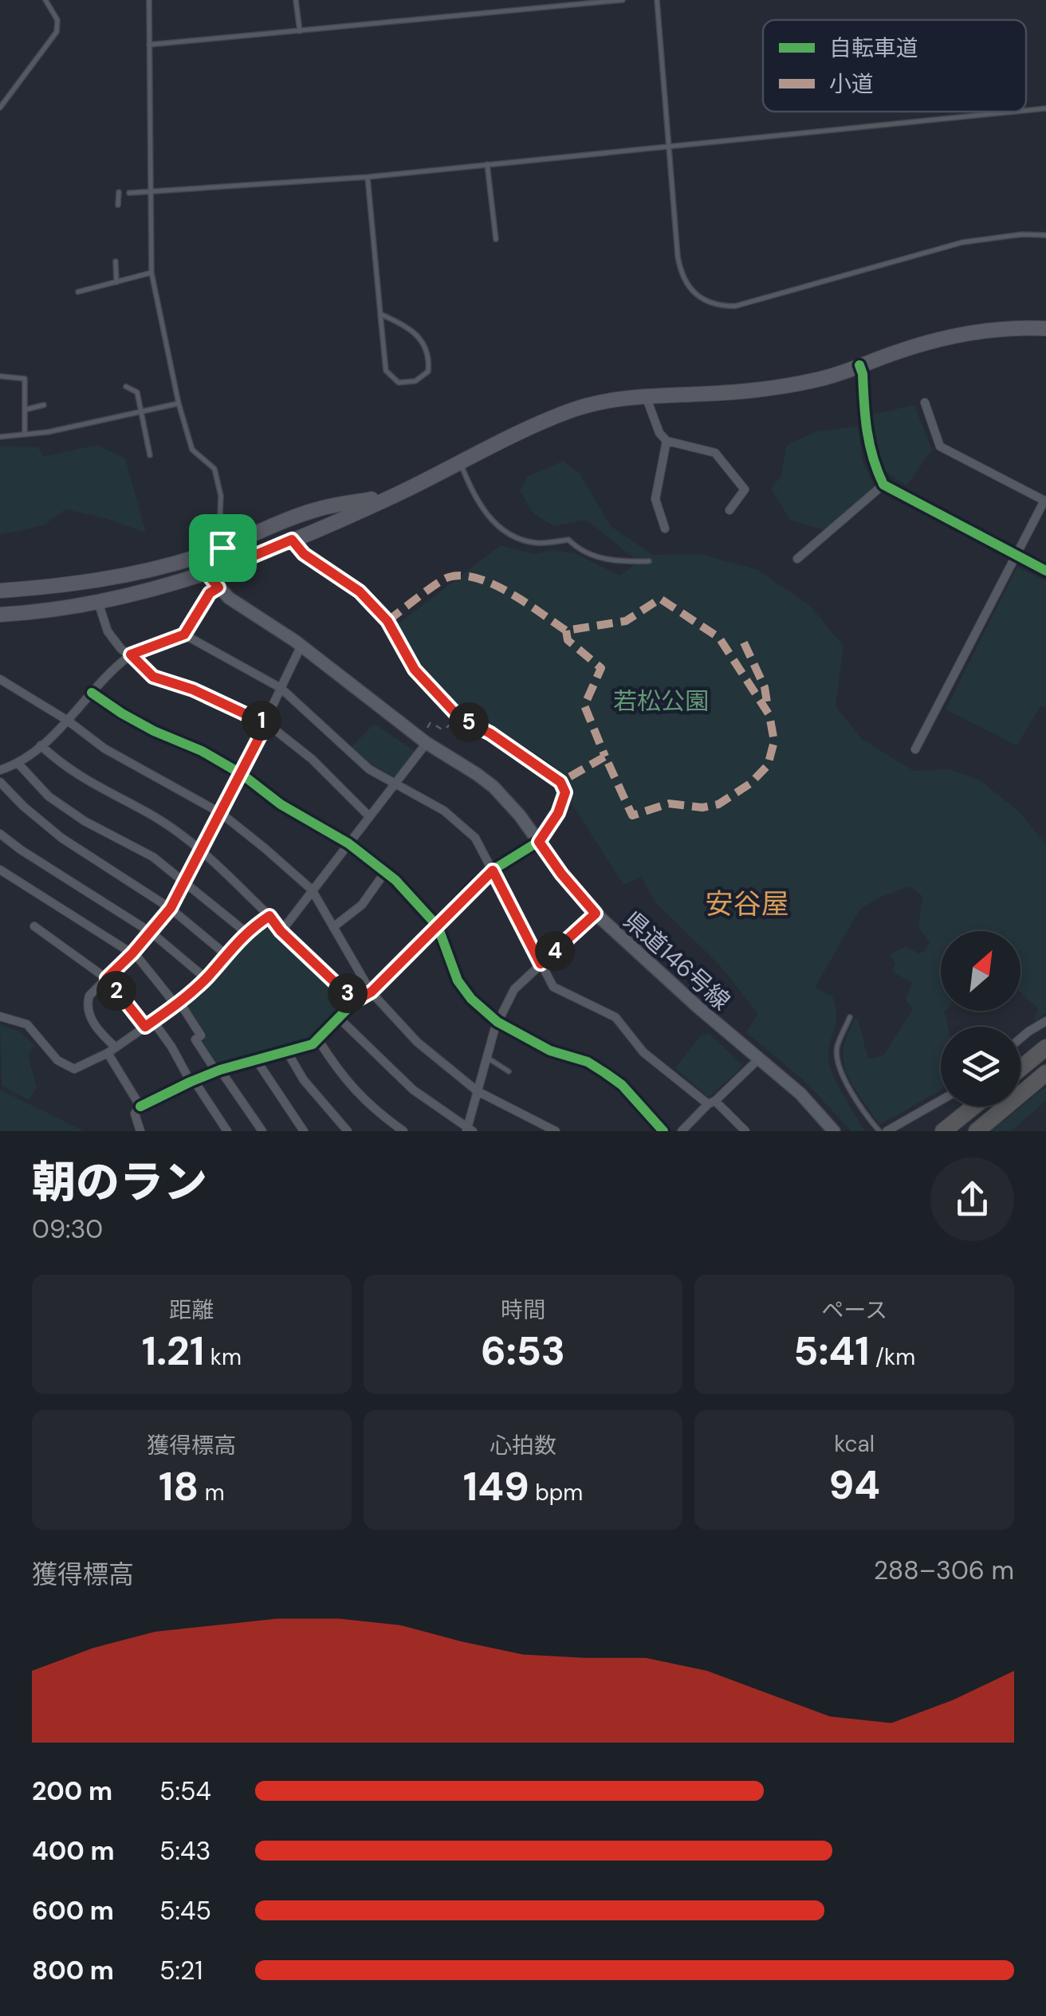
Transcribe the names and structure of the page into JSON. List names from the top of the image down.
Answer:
{
  "streets": {
    "main road": ["県道146号線"]
  },
  "districts": ["安谷屋"],
  "parks": ["若松公園"],
  "legend": ["自転車道", "小道"],
  "north": "top right",
  "page": {
    "pins": [
      "1",
      "5",
      "4",
      "2",
      "3"
    ],
    "heading": ["朝のラン", "09:30"],
    "stats": [
      ["距離", "1.21 km"],
      ["時間", "6:53"],
      ["ペース", "5:41 /km"],
      ["獲得標高", "18 m"],
      ["心拍数", "149 bpm"],
      ["kcal", "94"]
    ],
    "chart": ["獲得標高", "288–306 m"],
    "list": [
      {
        "name": "200 m",
        "note": "5:54"
      },
      {
        "name": "400 m",
        "note": "5:43"
      },
      {
        "name": "600 m",
        "note": "5:45"
      },
      {
        "name": "800 m",
        "note": "5:21"
      }
    ]
  }
}
